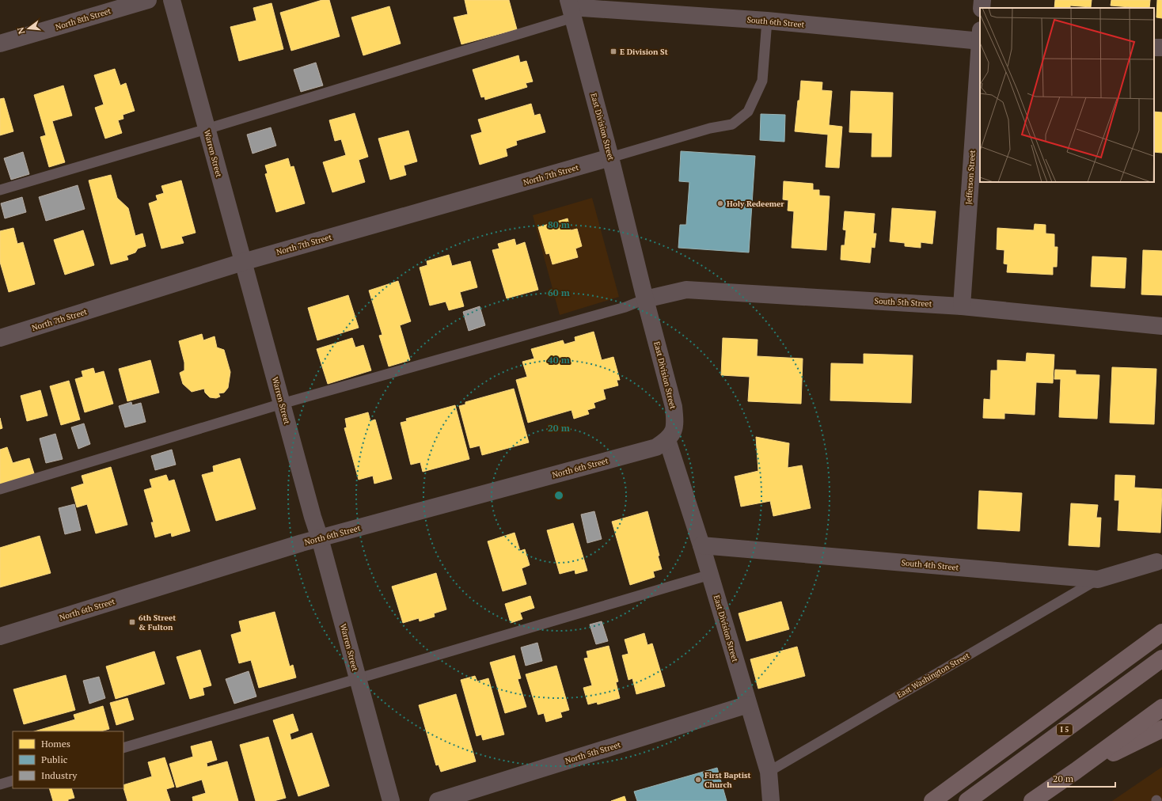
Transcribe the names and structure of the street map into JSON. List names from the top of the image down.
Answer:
{
  "streets": {
    "highway": ["I 5"],
    "street": [
      "North 8th Street",
      "South 6th Street",
      "East Division Street",
      "Warren Street",
      "North 7th Street",
      "Jefferson Street",
      "South 5th Street",
      "North 6th Street",
      "South 4th Street",
      "North 5th Street"
    ],
    "lane": ["East Washington Street"]
  },
  "crossings": [
    ["South 6th Street", "East Division Street"],
    ["East Division Street", "North 7th Street"],
    ["East Division Street", "South 5th Street"],
    ["East Division Street", "North 6th Street"],
    ["East Division Street", "South 4th Street"],
    ["East Division Street", "East Washington Street"],
    ["East Division Street", "North 5th Street"],
    ["Warren Street", "North 7th Street"],
    ["Warren Street", "North 6th Street"],
    ["Jefferson Street", "South 5th Street"],
    ["South 4th Street", "East Washington Street"]
  ],
  "places": {
    "transit": ["E Division St", "6th Street & Fulton"],
    "other": ["Holy Redeemer", "First Baptist Church"]
  },
  "legend": ["Homes", "Public", "Industry"],
  "scale_bar": "20 m",
  "north": "left",
  "rings": [
    "80 m",
    "60 m",
    "40 m",
    "20 m"
  ]
}
